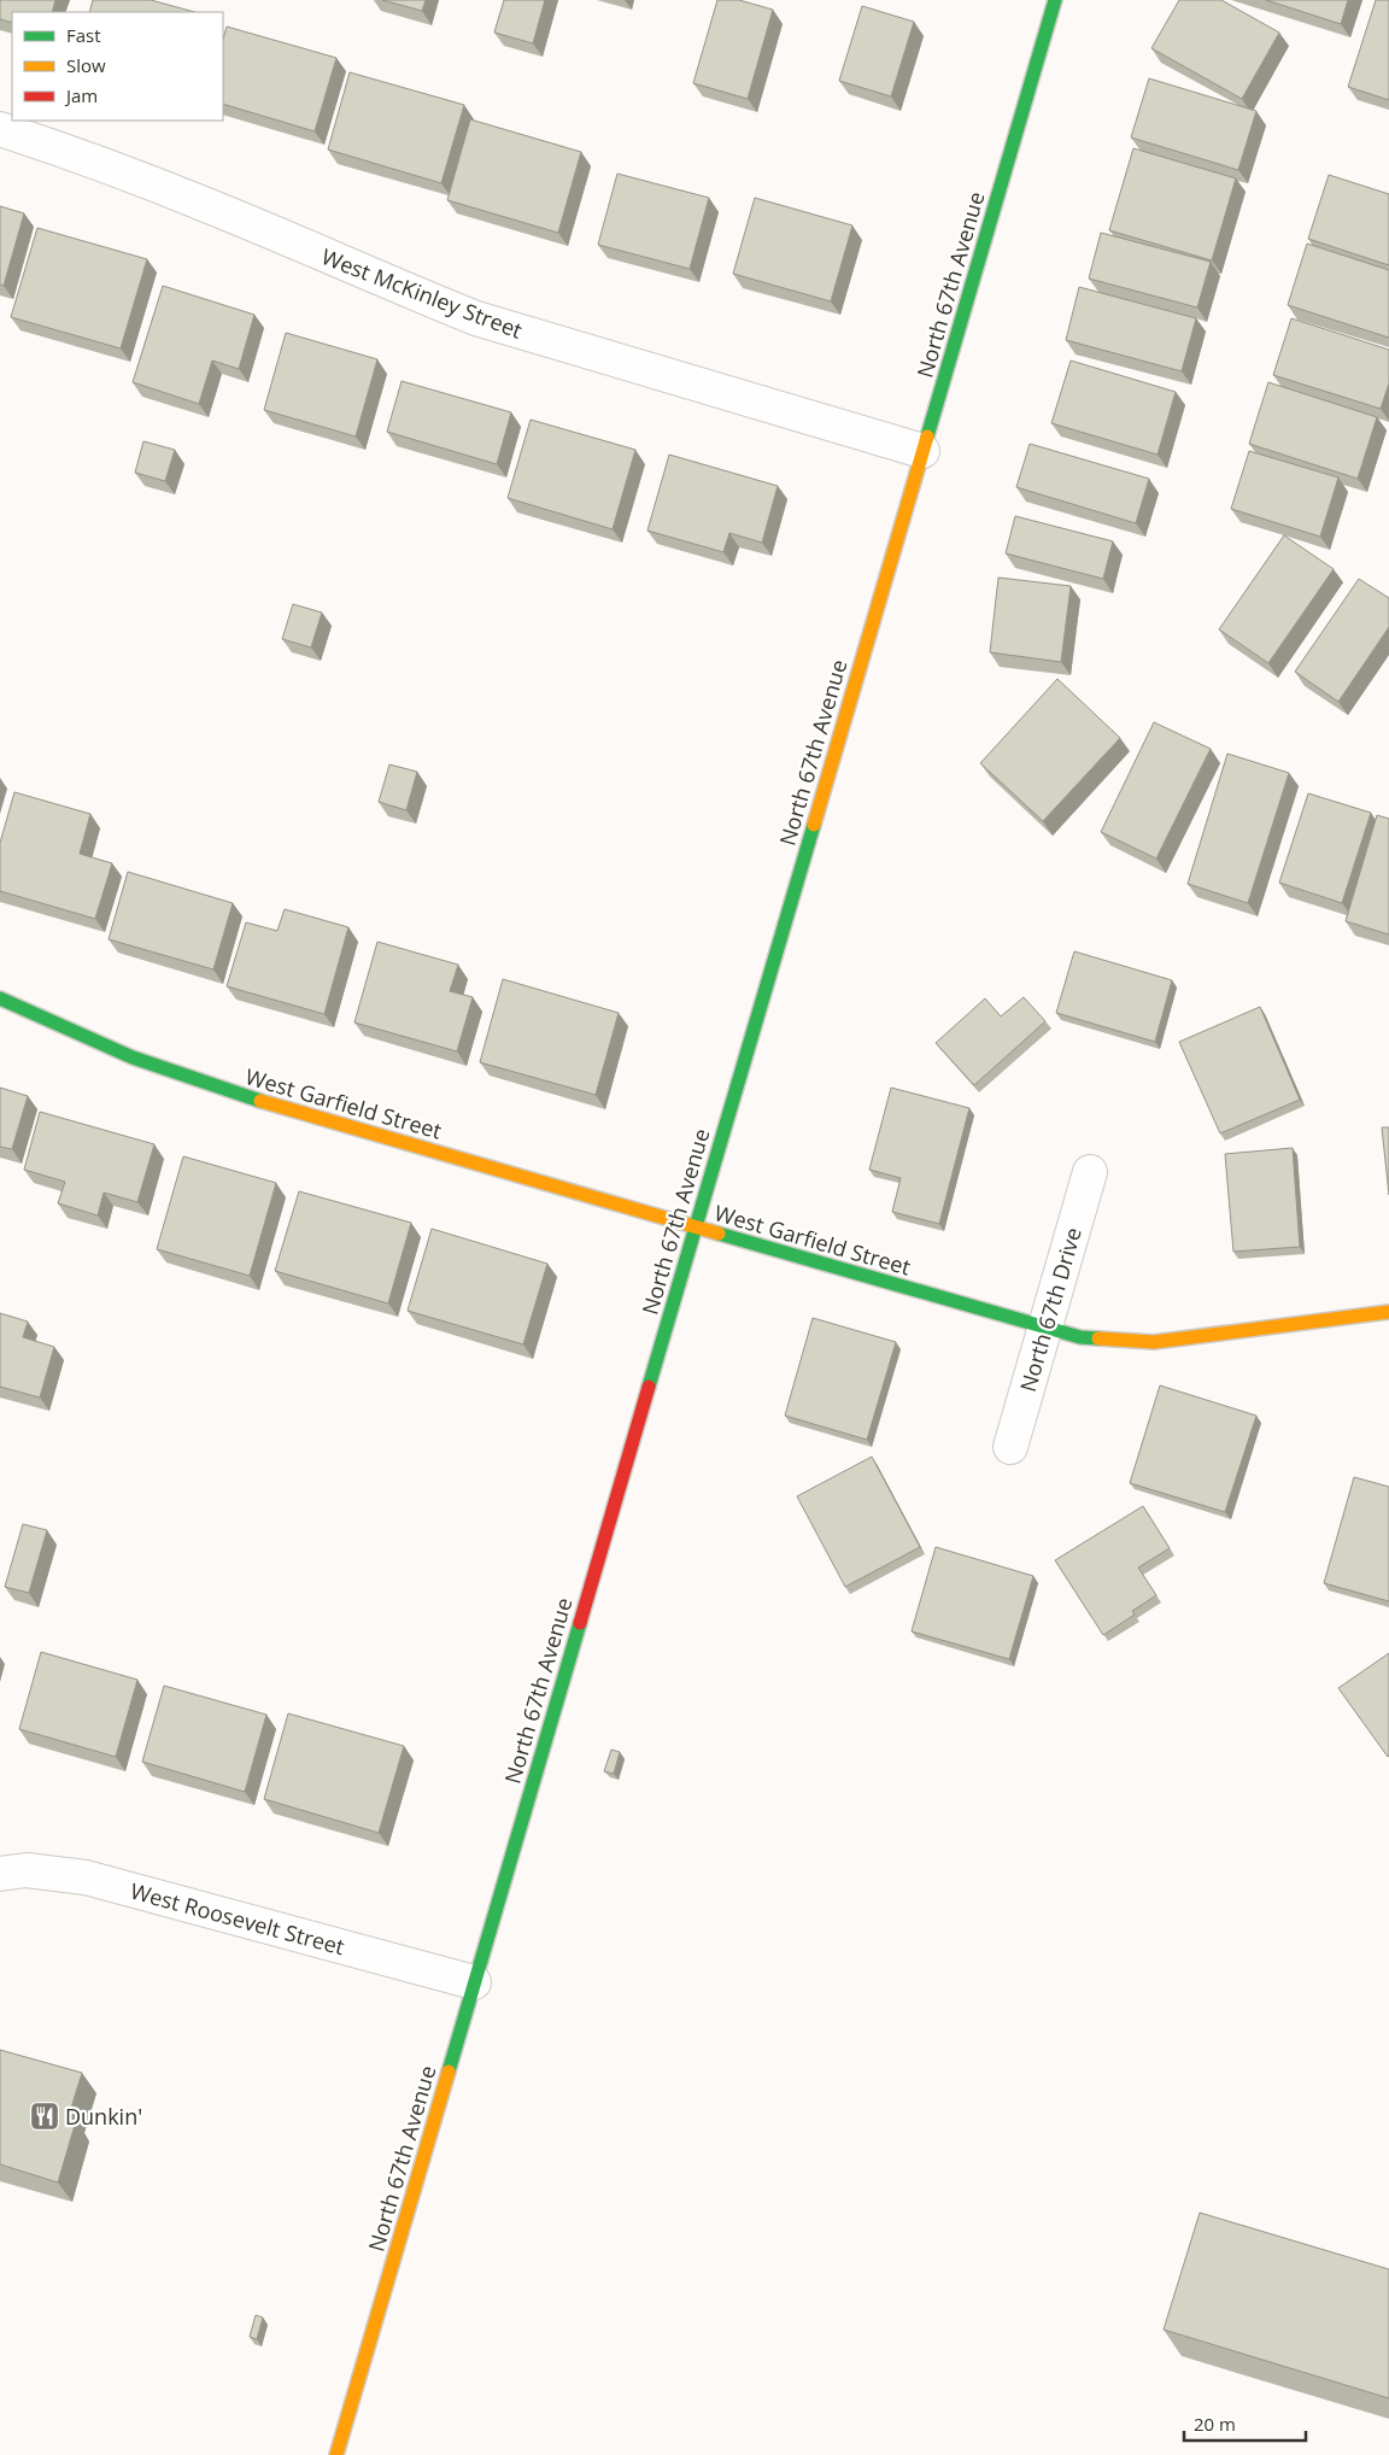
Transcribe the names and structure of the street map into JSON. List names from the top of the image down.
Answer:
{
  "streets": {
    "main road": ["North 67th Avenue", "West Garfield Street"],
    "street": ["West McKinley Street", "North 67th Drive", "West Roosevelt Street"]
  },
  "crossings": [
    ["North 67th Avenue", "West McKinley Street"],
    ["North 67th Avenue", "West Garfield Street"],
    ["North 67th Avenue", "West Roosevelt Street"],
    ["West Garfield Street", "North 67th Drive"]
  ],
  "places": {
    "restaurant": ["Dunkin'"]
  },
  "legend": ["Fast", "Slow", "Jam"],
  "scale_bar": "20 m"
}
